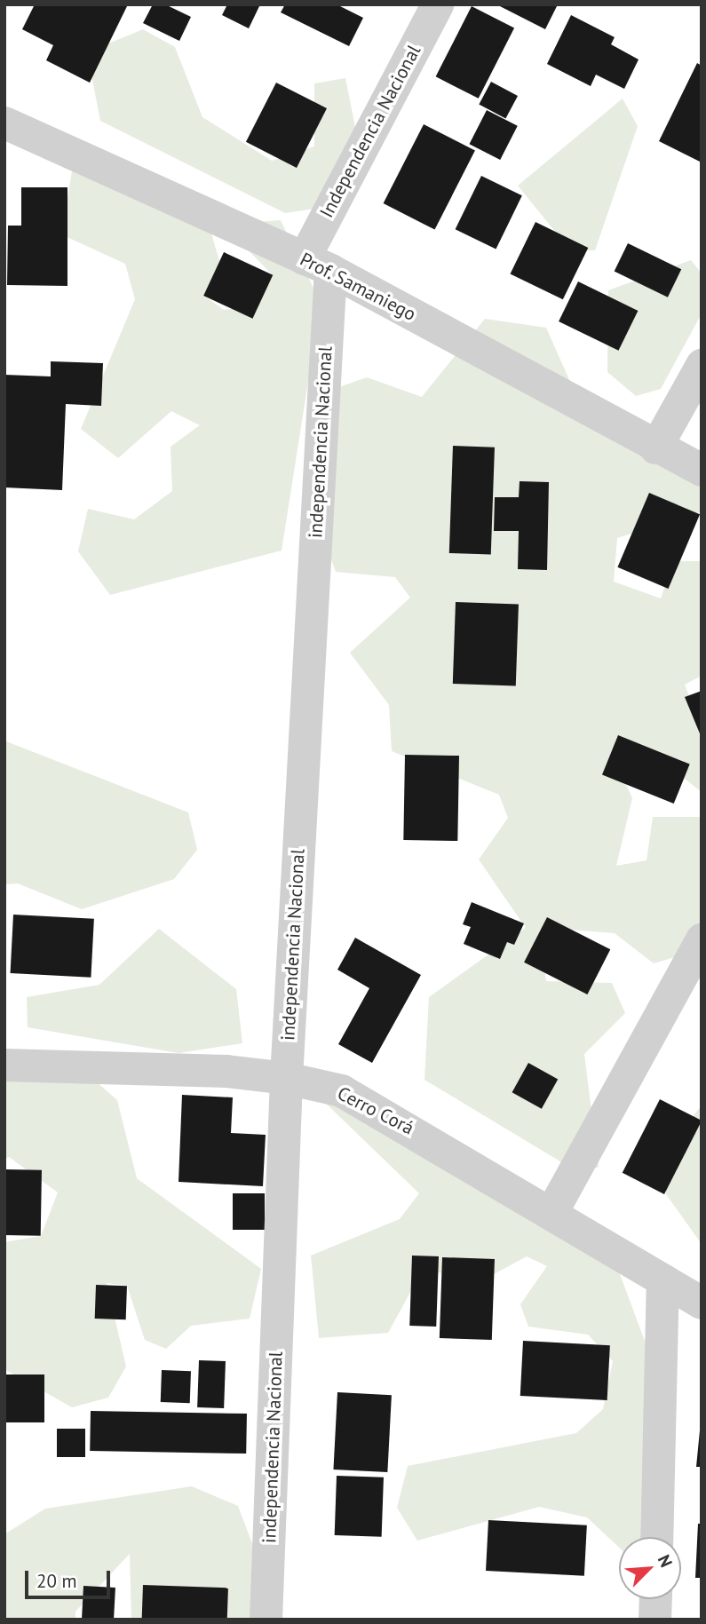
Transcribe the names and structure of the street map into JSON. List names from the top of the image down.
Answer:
{
  "streets": {
    "street": [
      "Independencia Nacional",
      "Prof. Samaniego",
      "independencia Nacional",
      "Cerro Corá"
    ]
  },
  "crossings": [
    ["Independencia Nacional", "Prof. Samaniego"],
    ["Independencia Nacional", "independencia Nacional"],
    ["Prof. Samaniego", "independencia Nacional"],
    ["independencia Nacional", "Cerro Corá"]
  ],
  "scale_bar": "20 m",
  "north": "top right"
}
